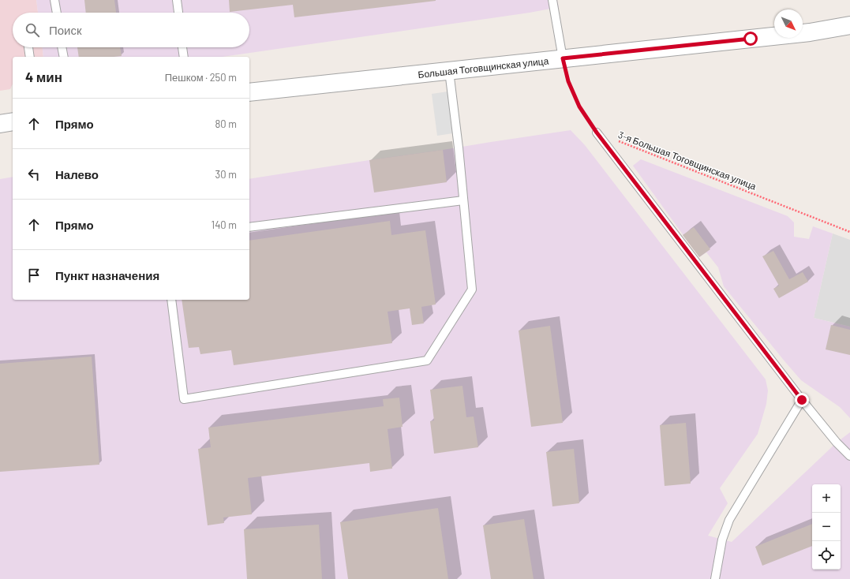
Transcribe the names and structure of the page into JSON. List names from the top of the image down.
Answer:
{
  "streets": {
    "street": ["Большая Тоговщинская улица"],
    "path": ["3-я Большая Тоговщинская улица"]
  },
  "north": "bottom right",
  "page": {
    "search": "Поиск",
    "heading": ["4 мин", "Пешком · 250 m"],
    "list": [
      ["Прямо", "80 m"],
      ["Налево", "30 m"],
      ["Прямо", "140 m"],
      "Пункт назначения"
    ],
    "map_buttons": ["+", "−"]
  }
}
